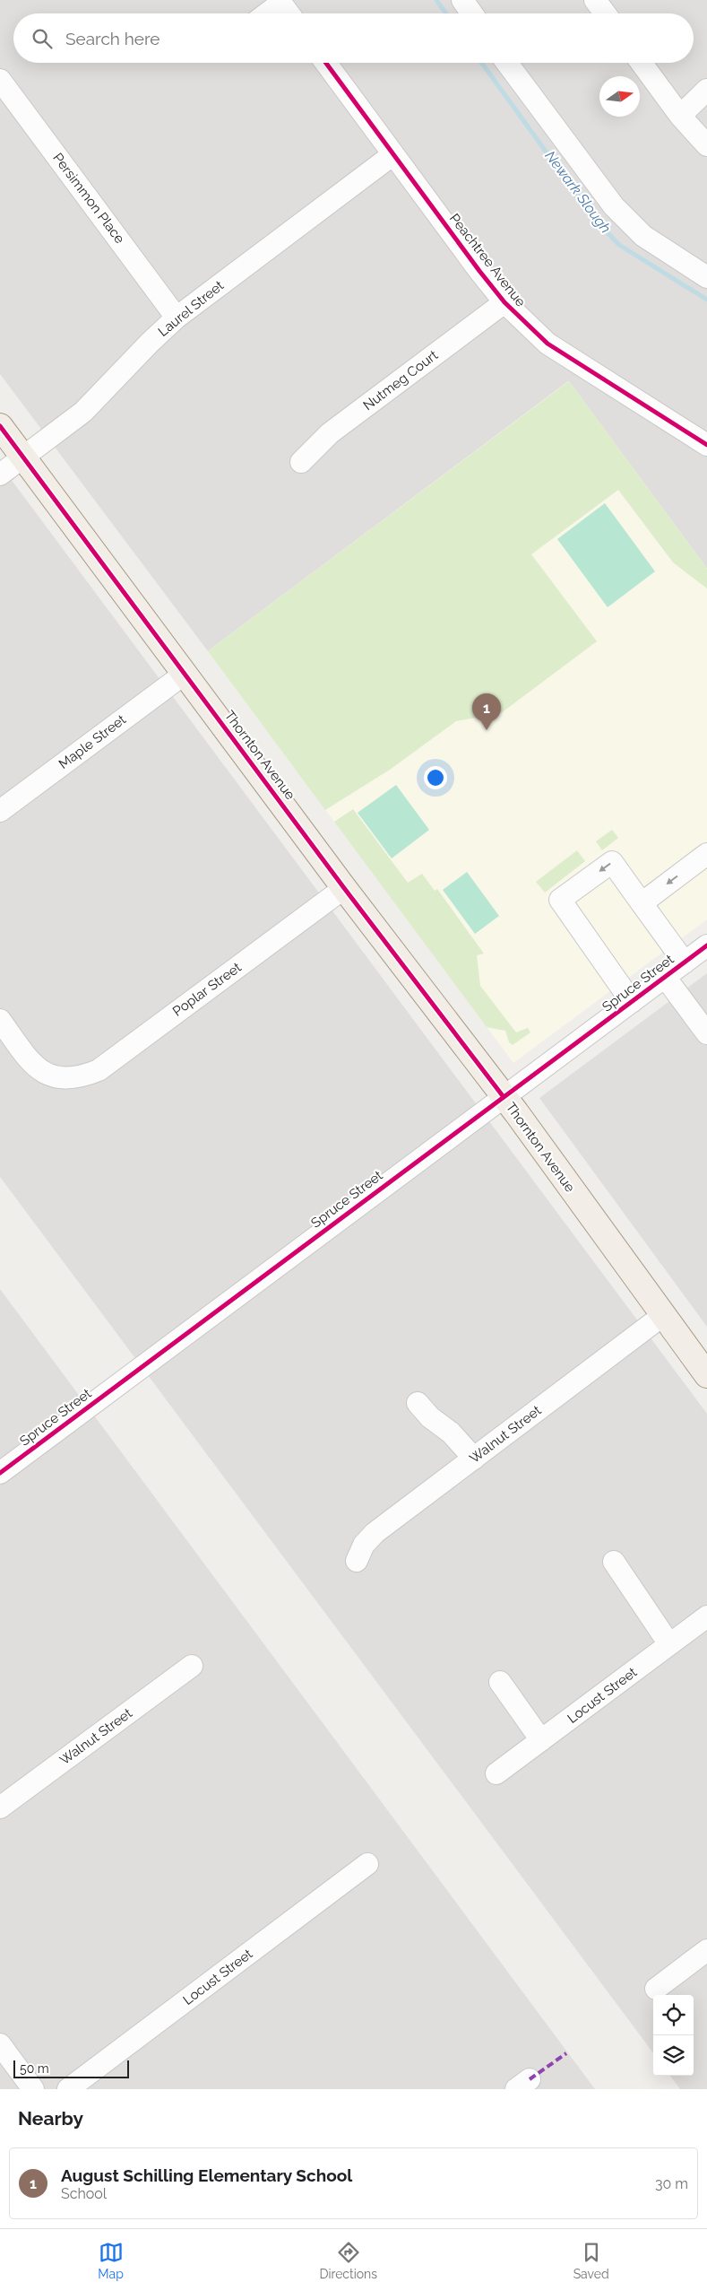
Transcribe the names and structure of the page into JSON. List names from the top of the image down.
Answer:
{
  "streets": {
    "main road": ["Thornton Avenue"],
    "street": [
      "Persimmon Place",
      "Peachtree Avenue",
      "Laurel Street",
      "Nutmeg Court",
      "Maple Street",
      "Spruce Street",
      "Poplar Street",
      "Walnut Street",
      "Locust Street"
    ]
  },
  "crossings": [
    ["Persimmon Place", "Laurel Street"],
    ["Peachtree Avenue", "Laurel Street"],
    ["Peachtree Avenue", "Nutmeg Court"],
    ["Laurel Street", "Thornton Avenue"],
    ["Maple Street", "Thornton Avenue"],
    ["Thornton Avenue", "Spruce Street"],
    ["Thornton Avenue", "Poplar Street"],
    ["Thornton Avenue", "Walnut Street"]
  ],
  "water": ["Newark Slough"],
  "scale_bar": "50 m",
  "north": "right",
  "page": {
    "search": "Search here",
    "pins": "1",
    "scale": "50 m",
    "heading": "Nearby",
    "list": [
      {
        "mark": "1",
        "name": "August Schilling Elementary School",
        "note": "School",
        "value": "30 m"
      }
    ],
    "nav": ["Map", "Directions", "Saved"]
  }
}
